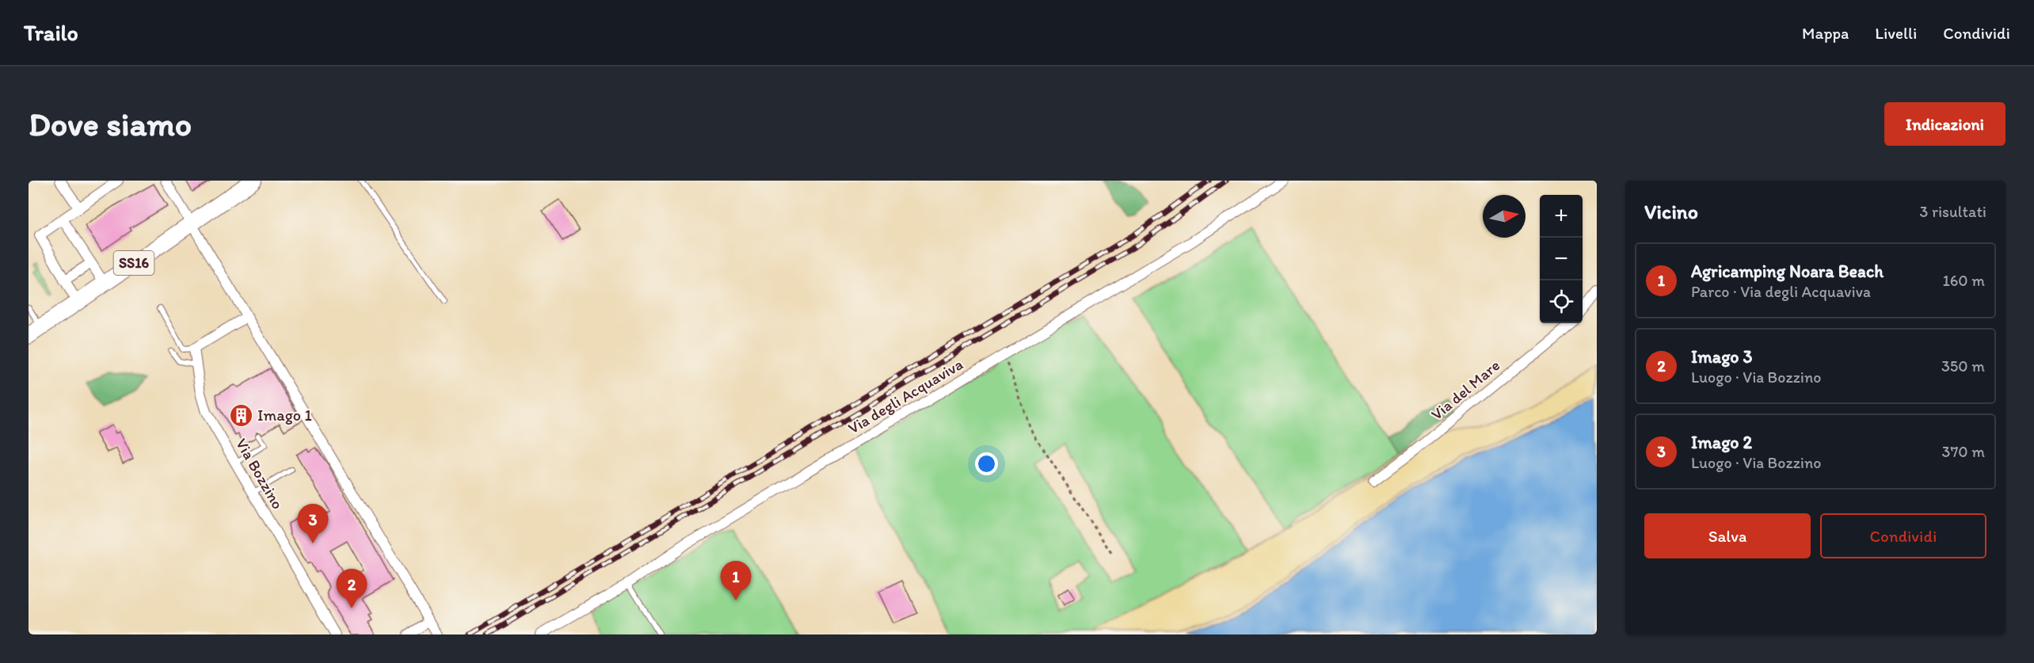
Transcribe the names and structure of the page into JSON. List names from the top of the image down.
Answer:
{
  "streets": {
    "main road": ["SS16"],
    "street": ["Via del Mare", "Via degli Acquaviva", "Via Bozzino"]
  },
  "places": {
    "building": ["Imago 1"]
  },
  "north": "right",
  "page": {
    "header": "Trailo",
    "nav": ["Mappa", "Livelli", "Condividi"],
    "buttons": [
      "Indicazioni",
      ["Salva", "Condividi"]
    ],
    "title": "Dove siamo",
    "heading": ["Vicino", "3 risultati"],
    "map_buttons": ["+", "−"],
    "list": [
      {
        "mark": "1",
        "name": "Agricamping Noara Beach",
        "note": "Parco · Via degli Acquaviva",
        "value": "160 m"
      },
      {
        "mark": "2",
        "name": "Imago 3",
        "note": "Luogo · Via Bozzino",
        "value": "350 m"
      },
      {
        "mark": "3",
        "name": "Imago 2",
        "note": "Luogo · Via Bozzino",
        "value": "370 m"
      }
    ],
    "pins": ["3", "1", "2"]
  }
}
